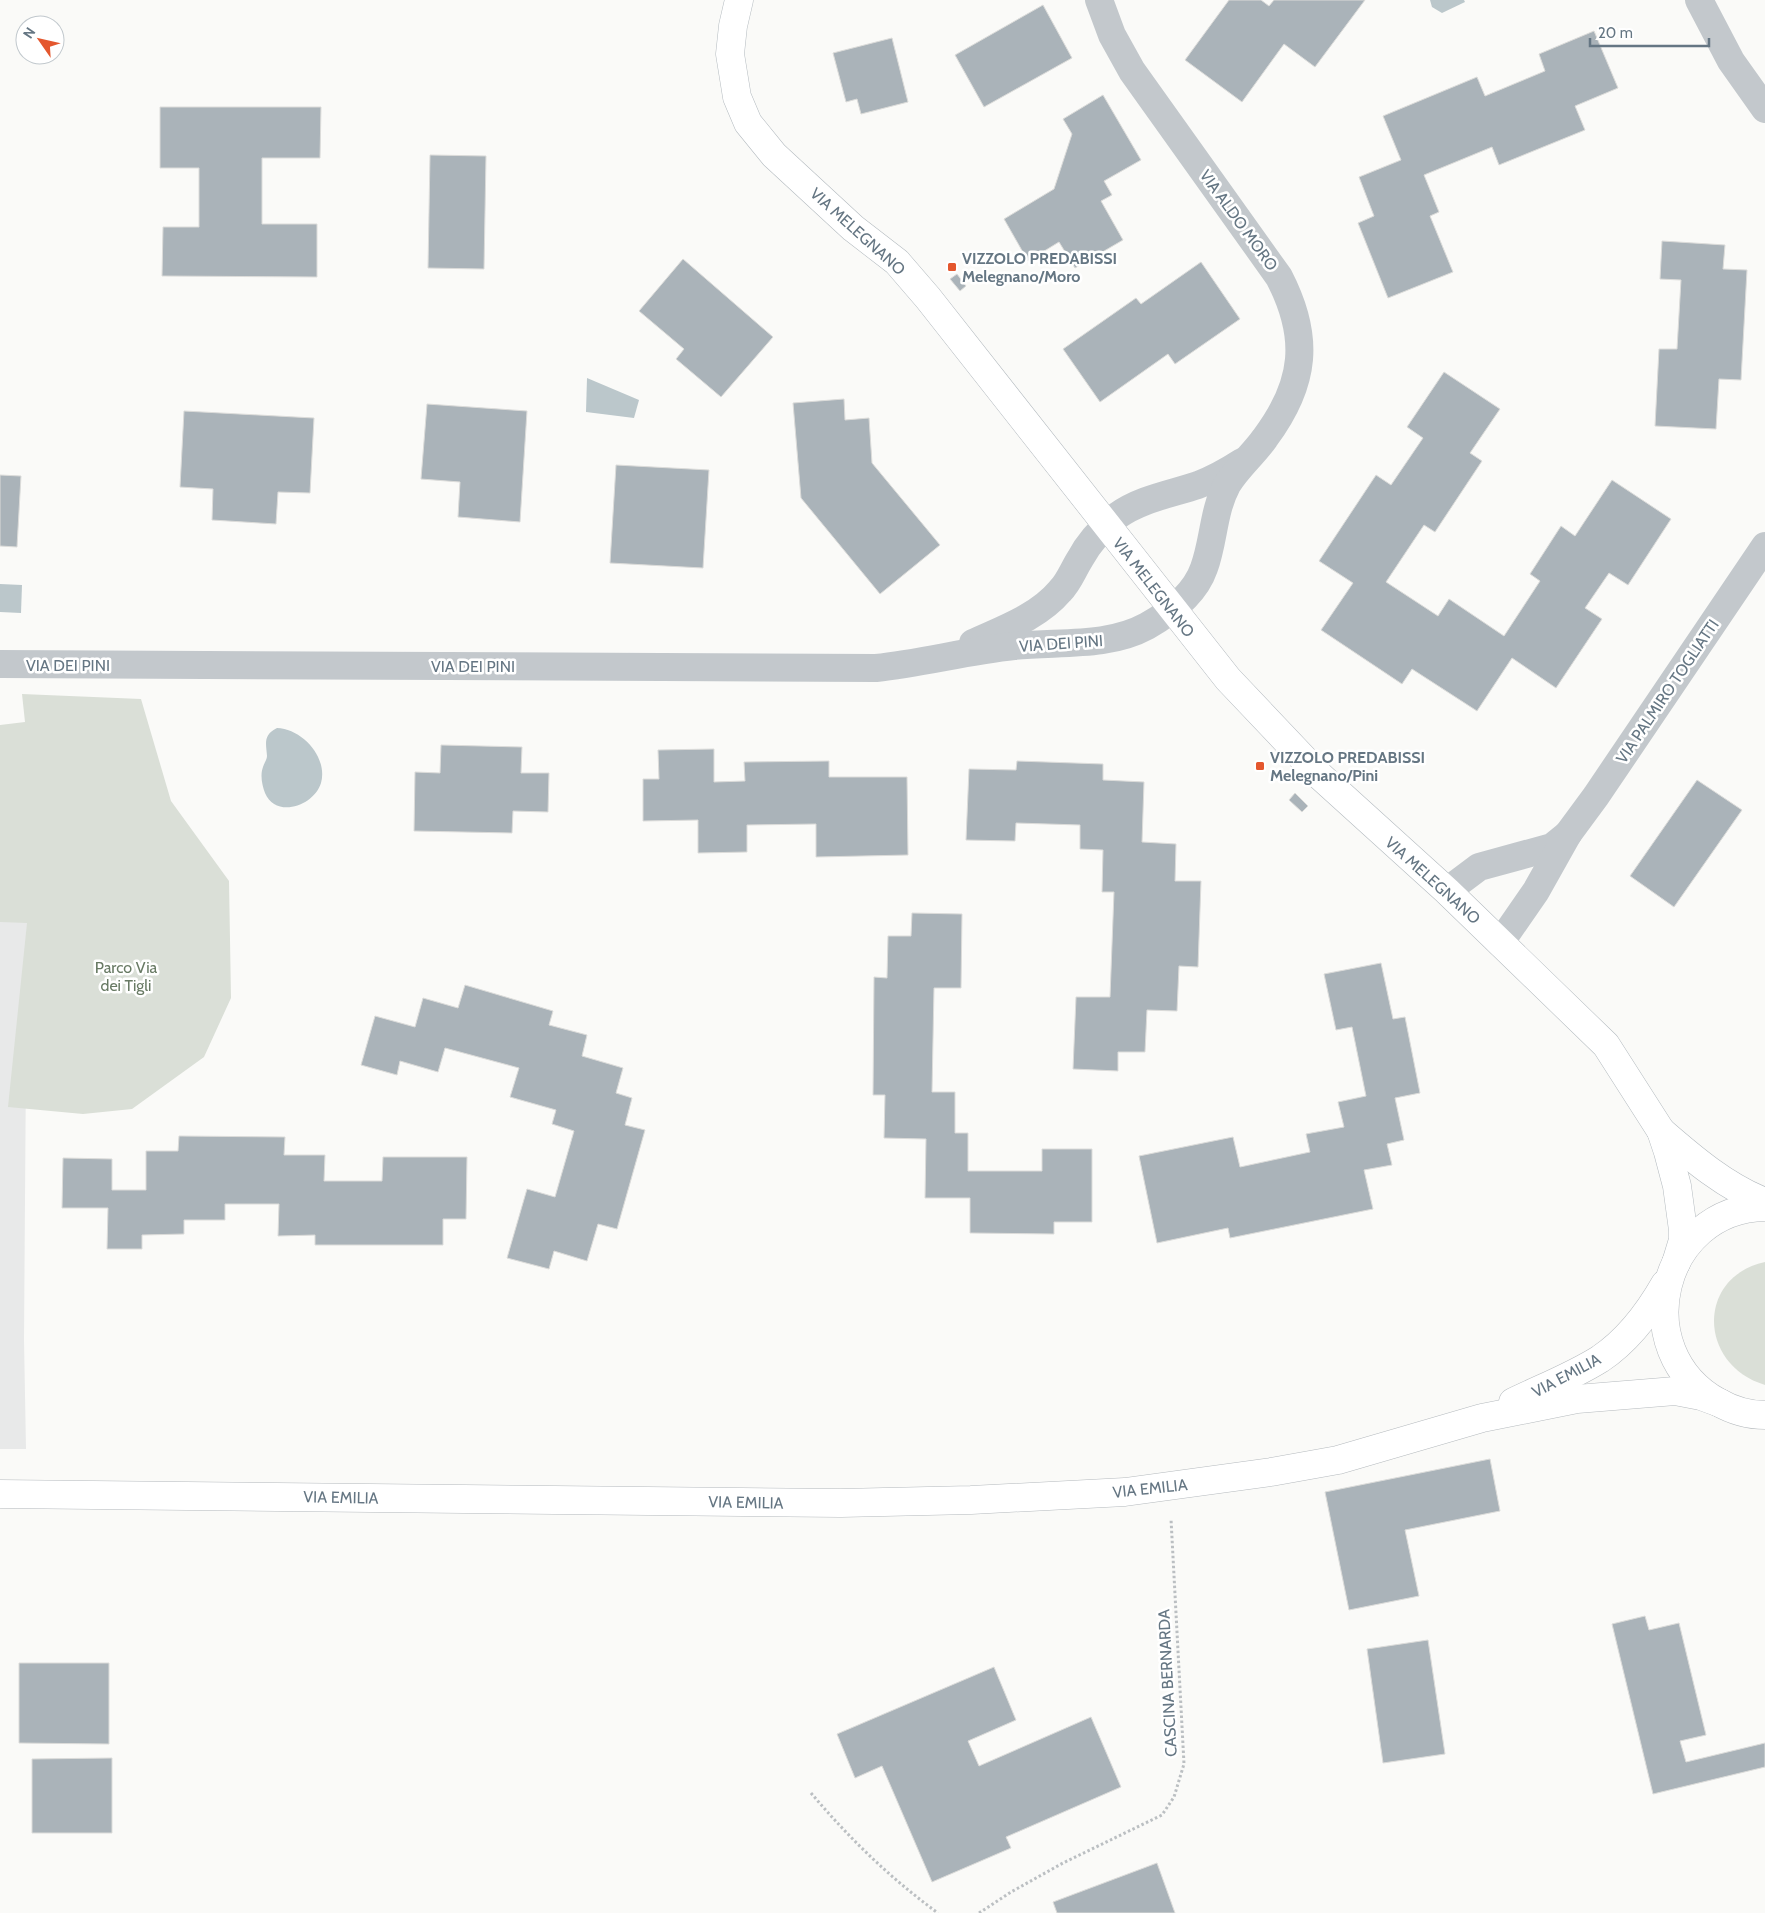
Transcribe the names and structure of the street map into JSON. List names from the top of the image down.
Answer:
{
  "streets": {
    "main road": ["VIA MELEGNANO", "VIA EMILIA"],
    "street": ["VIA ALDO MORO", "VIA DEI PINI", "VIA PALMIRO TOGLIATTI"],
    "path": ["CASCINA BERNARDA"]
  },
  "crossings": [
    ["VIA ALDO MORO", "VIA MELEGNANO"],
    ["VIA ALDO MORO", "VIA DEI PINI"],
    ["VIA MELEGNANO", "VIA DEI PINI"],
    ["VIA MELEGNANO", "VIA PALMIRO TOGLIATTI"],
    ["VIA MELEGNANO", "VIA EMILIA"],
    ["VIA EMILIA", "CASCINA BERNARDA"]
  ],
  "parks": ["Parco Via dei Tigli"],
  "places": {
    "transit": ["VIZZOLO PREDABISSI Melegnano/Moro", "VIZZOLO PREDABISSI Melegnano/Pini"]
  },
  "scale_bar": "20 m",
  "north": "top left"
}
